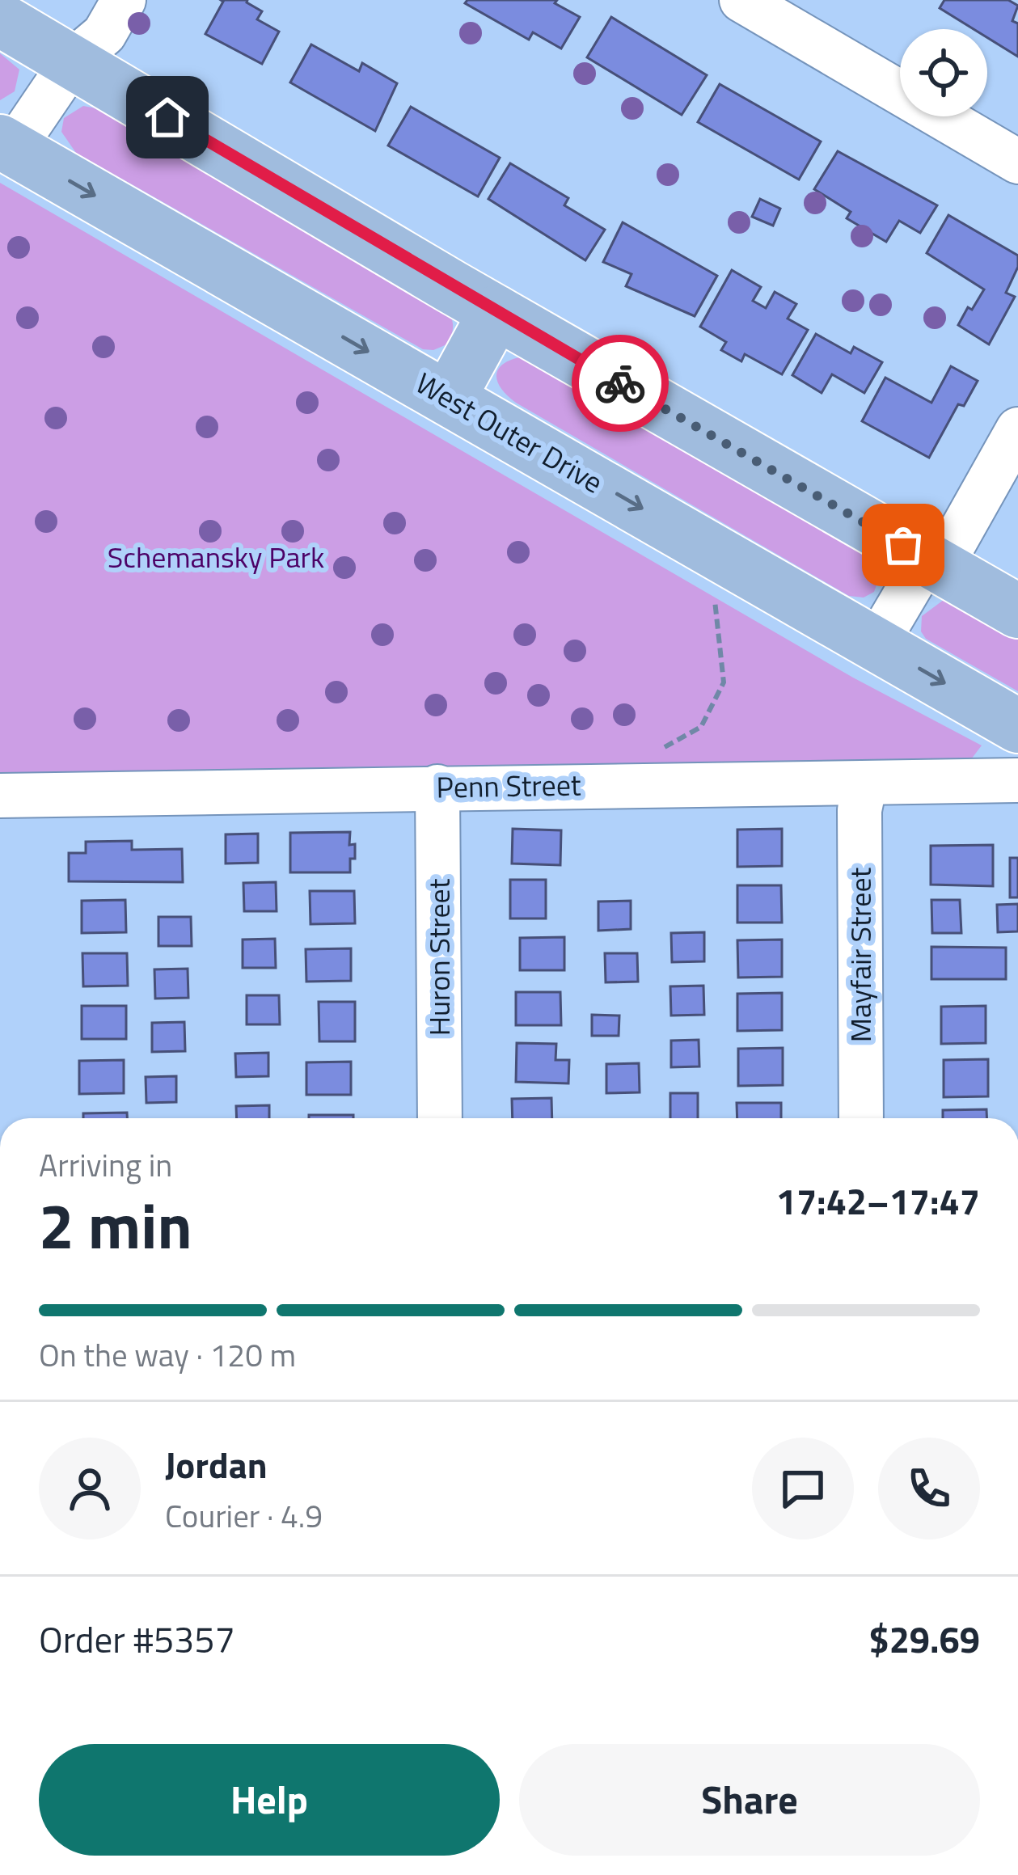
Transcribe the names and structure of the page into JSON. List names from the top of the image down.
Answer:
{
  "streets": {
    "main road": ["West Outer Drive"],
    "street": ["Penn Street", "Mayfair Street", "Huron Street"]
  },
  "crossings": [
    ["Penn Street", "Mayfair Street"],
    ["Penn Street", "Huron Street"]
  ],
  "parks": ["Schemansky Park"],
  "page": {
    "heading": ["2 min", "Arriving in", "17:42–17:47"],
    "panel": [
      "Jordan",
      "Courier · 4.9",
      "Order #5357",
      "$29.69"
    ],
    "bar": "On the way · 120 m",
    "buttons": ["Help", "Share"]
  }
}
